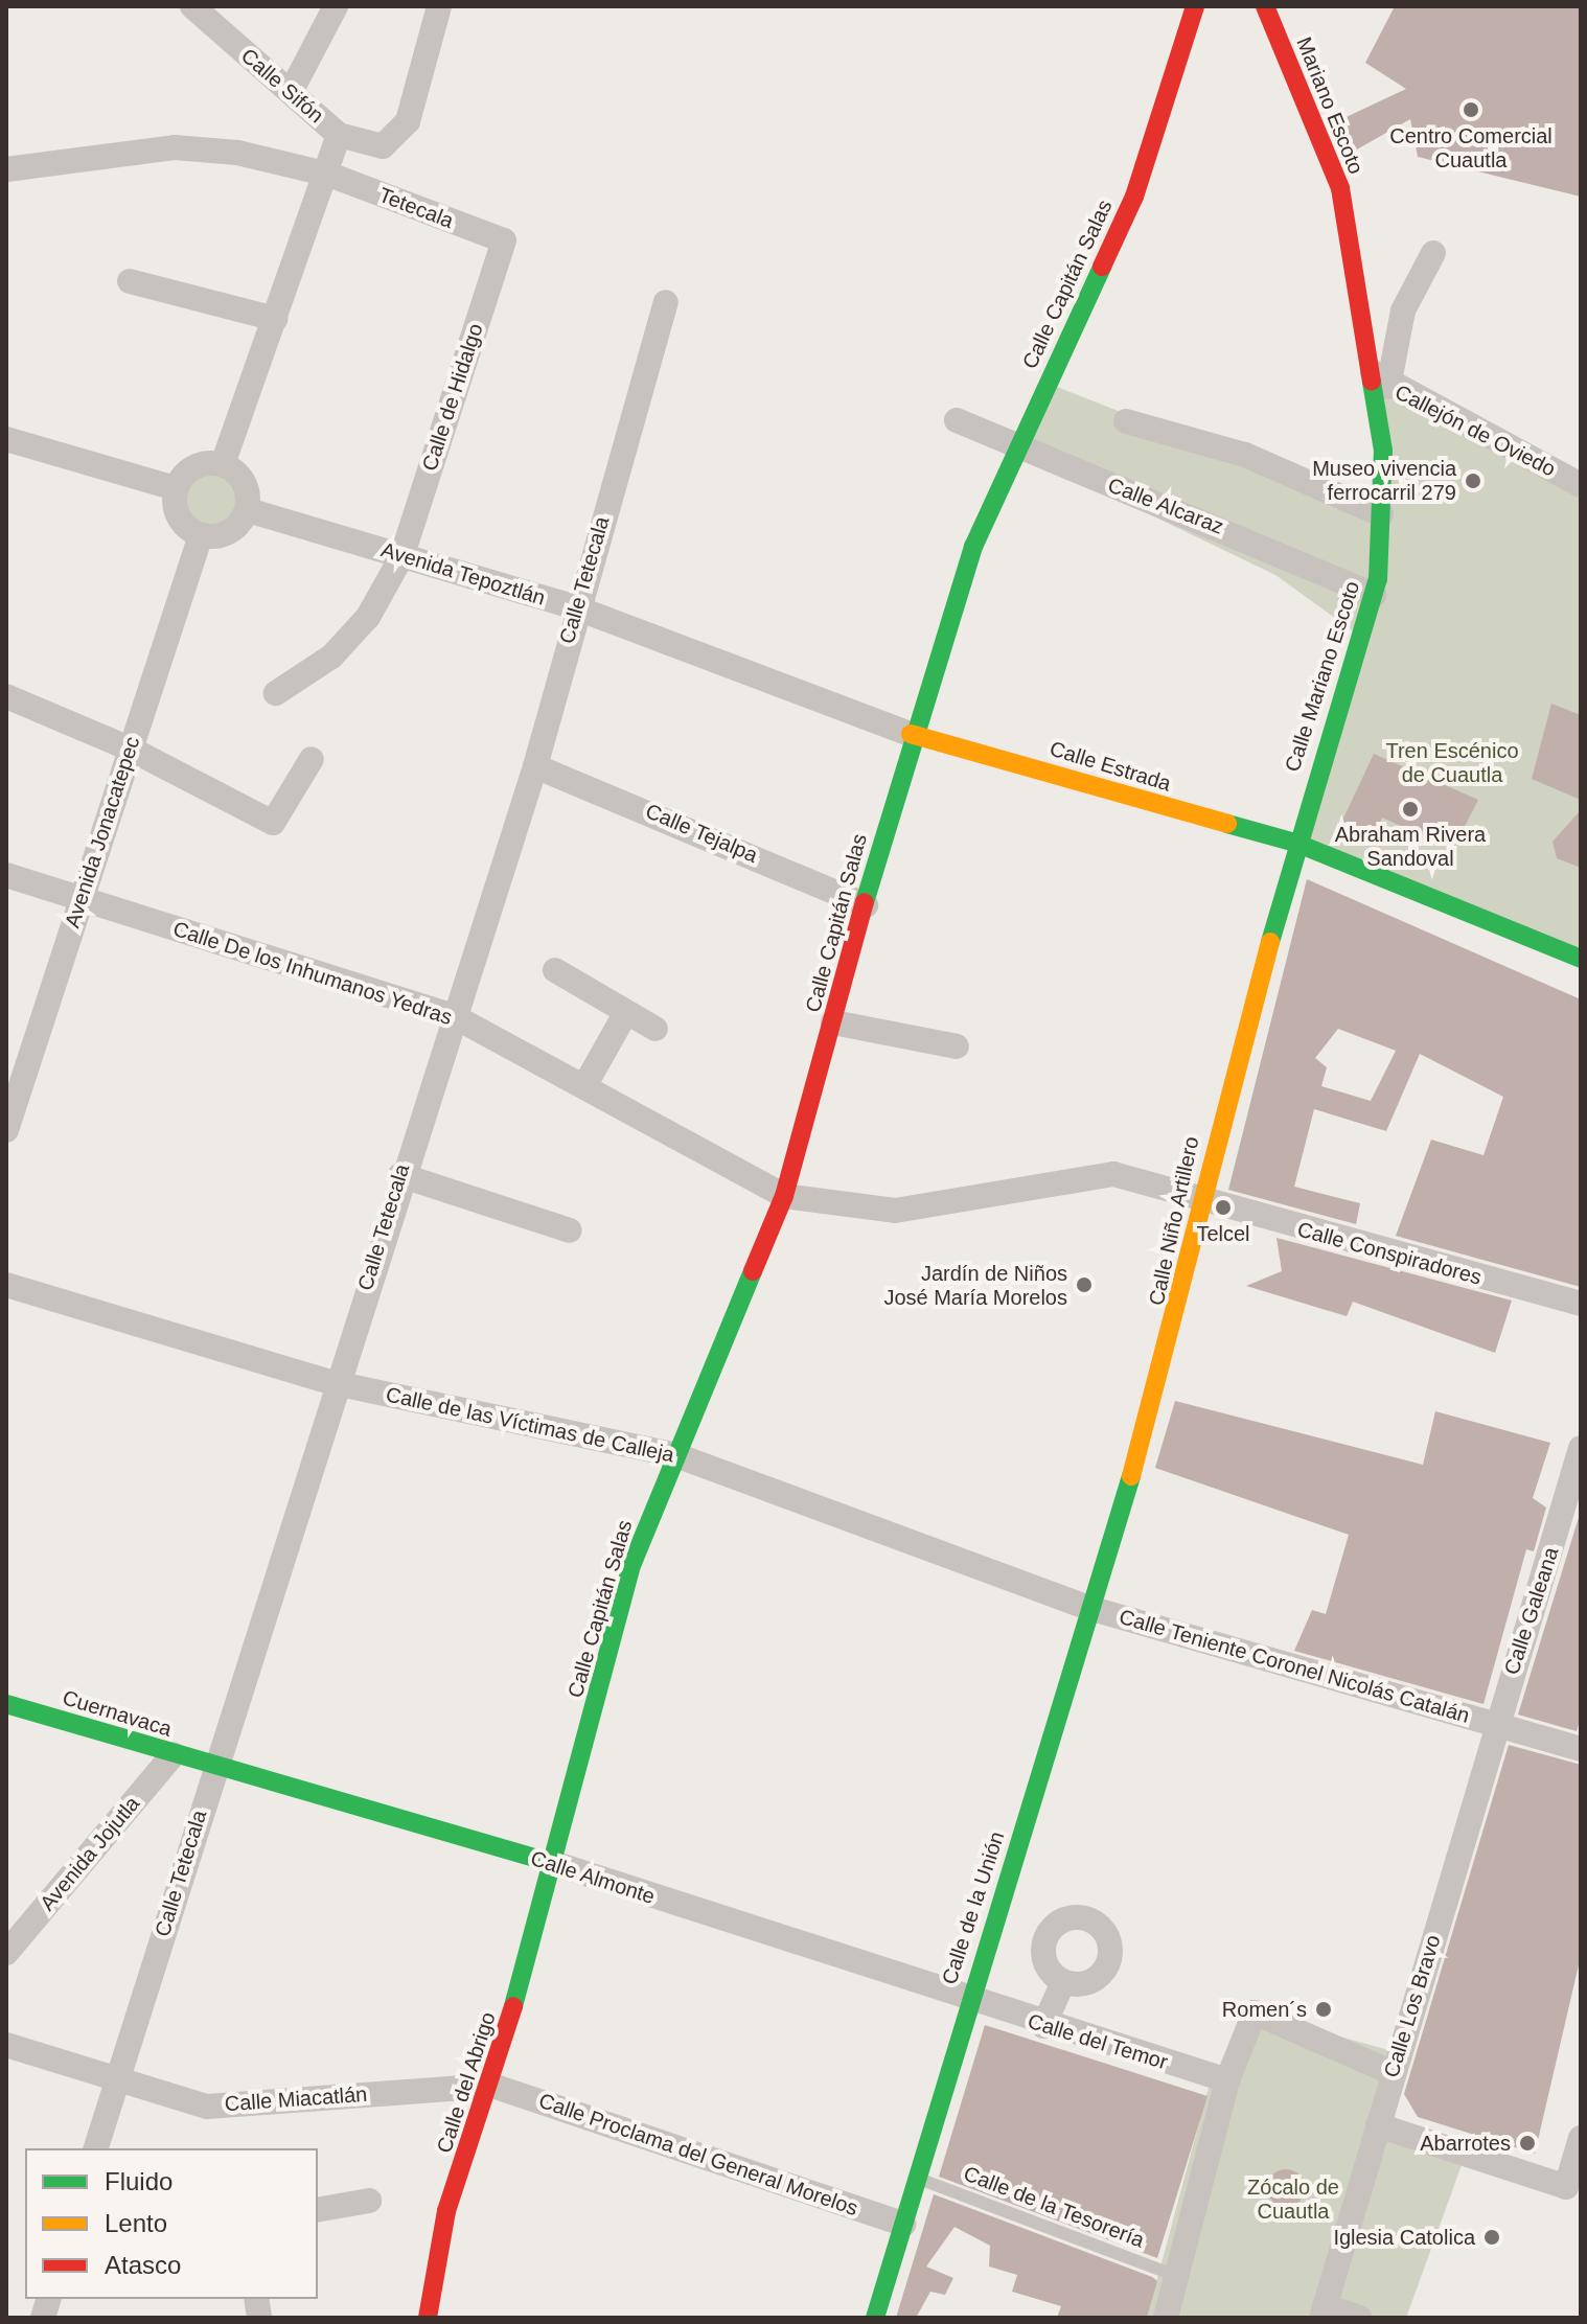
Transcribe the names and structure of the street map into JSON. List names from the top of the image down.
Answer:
{
  "streets": {
    "street": [
      "Calle Sifón",
      "Mariano Escoto",
      "Tetecala",
      "Calle Capitán Salas",
      "Calle de Hidalgo",
      "Callejón de Oviedo",
      "Calle Alcaraz",
      "Avenida Tepoztlán",
      "Calle Tetecala",
      "Calle Mariano Escoto",
      "Calle Estrada",
      "Avenida Jonacatepec",
      "Calle Tejalpa",
      "Calle De los Inhumanos Yedras",
      "Calle Niño Artillero",
      "Calle Conspiradores",
      "Calle de las Víctimas de Calleja",
      "Calle Galeana",
      "Calle Teniente Coronel Nicolás Catalán",
      "Cuernavaca",
      "Avenida Jojutla",
      "Calle Almonte",
      "Calle de la Unión",
      "Calle Los Bravo",
      "Calle del Temor",
      "Calle del Abrigo",
      "Calle Miacatlán",
      "Calle Proclama del General Morelos"
    ],
    "lane": ["Calle de la Tesorería"]
  },
  "crossings": [
    ["Mariano Escoto", "Callejón de Oviedo"],
    ["Mariano Escoto", "Calle Mariano Escoto"],
    ["Tetecala", "Calle de Hidalgo"],
    ["Calle Capitán Salas", "Calle Alcaraz"],
    ["Calle Capitán Salas", "Avenida Tepoztlán"],
    ["Calle Capitán Salas", "Calle Estrada"],
    ["Calle Capitán Salas", "Calle Tejalpa"],
    ["Calle Capitán Salas", "Calle De los Inhumanos Yedras"],
    ["Calle Capitán Salas", "Calle Conspiradores"],
    ["Calle Capitán Salas", "Calle de las Víctimas de Calleja"],
    ["Calle Capitán Salas", "Calle Almonte"],
    ["Calle Capitán Salas", "Calle del Abrigo"],
    ["Calle de Hidalgo", "Avenida Tepoztlán"],
    ["Callejón de Oviedo", "Calle Mariano Escoto"],
    ["Calle Alcaraz", "Calle Mariano Escoto"],
    ["Avenida Tepoztlán", "Calle Tetecala"],
    ["Avenida Tepoztlán", "Calle Estrada"],
    ["Avenida Tepoztlán", "Avenida Jonacatepec"],
    ["Calle Tetecala", "Calle Tejalpa"],
    ["Calle Tetecala", "Calle De los Inhumanos Yedras"],
    ["Calle Tetecala", "Calle de las Víctimas de Calleja"],
    ["Calle Tetecala", "Cuernavaca"],
    ["Calle Tetecala", "Calle Almonte"],
    ["Calle Tetecala", "Calle Miacatlán"],
    ["Calle Mariano Escoto", "Calle Estrada"],
    ["Calle Mariano Escoto", "Calle Niño Artillero"],
    ["Calle Estrada", "Calle Niño Artillero"],
    ["Avenida Jonacatepec", "Calle De los Inhumanos Yedras"],
    ["Calle De los Inhumanos Yedras", "Calle Conspiradores"],
    ["Calle Niño Artillero", "Calle Conspiradores"],
    ["Calle Niño Artillero", "Calle de las Víctimas de Calleja"],
    ["Calle Niño Artillero", "Calle Teniente Coronel Nicolás Catalán"],
    ["Calle Niño Artillero", "Calle de la Unión"],
    ["Calle de las Víctimas de Calleja", "Calle Teniente Coronel Nicolás Catalán"],
    ["Calle de las Víctimas de Calleja", "Calle de la Unión"],
    ["Calle Galeana", "Calle Teniente Coronel Nicolás Catalán"],
    ["Calle Galeana", "Calle Los Bravo"],
    ["Calle Teniente Coronel Nicolás Catalán", "Calle de la Unión"],
    ["Calle Teniente Coronel Nicolás Catalán", "Calle Los Bravo"],
    ["Cuernavaca", "Avenida Jojutla"],
    ["Cuernavaca", "Calle Almonte"],
    ["Calle Almonte", "Calle de la Unión"],
    ["Calle Almonte", "Calle del Temor"],
    ["Calle Almonte", "Calle del Abrigo"],
    ["Calle de la Unión", "Calle del Temor"],
    ["Calle de la Unión", "Calle Proclama del General Morelos"],
    ["Calle de la Unión", "Calle de la Tesorería"],
    ["Calle del Abrigo", "Calle Miacatlán"],
    ["Calle del Abrigo", "Calle Proclama del General Morelos"],
    ["Calle Miacatlán", "Calle Proclama del General Morelos"]
  ],
  "parks": ["Tren Escénico de Cuautla", "Zócalo de Cuautla"],
  "places": [
    "Centro Comercial Cuautla",
    "Museo vivencia ferrocarril 279",
    "Abraham Rivera Sandoval",
    "Telcel",
    "Jardín de Niños José María Morelos",
    "Romen´s",
    "Abarrotes",
    "Iglesia Catolica"
  ],
  "legend": ["Fluido", "Lento", "Atasco"]
}
